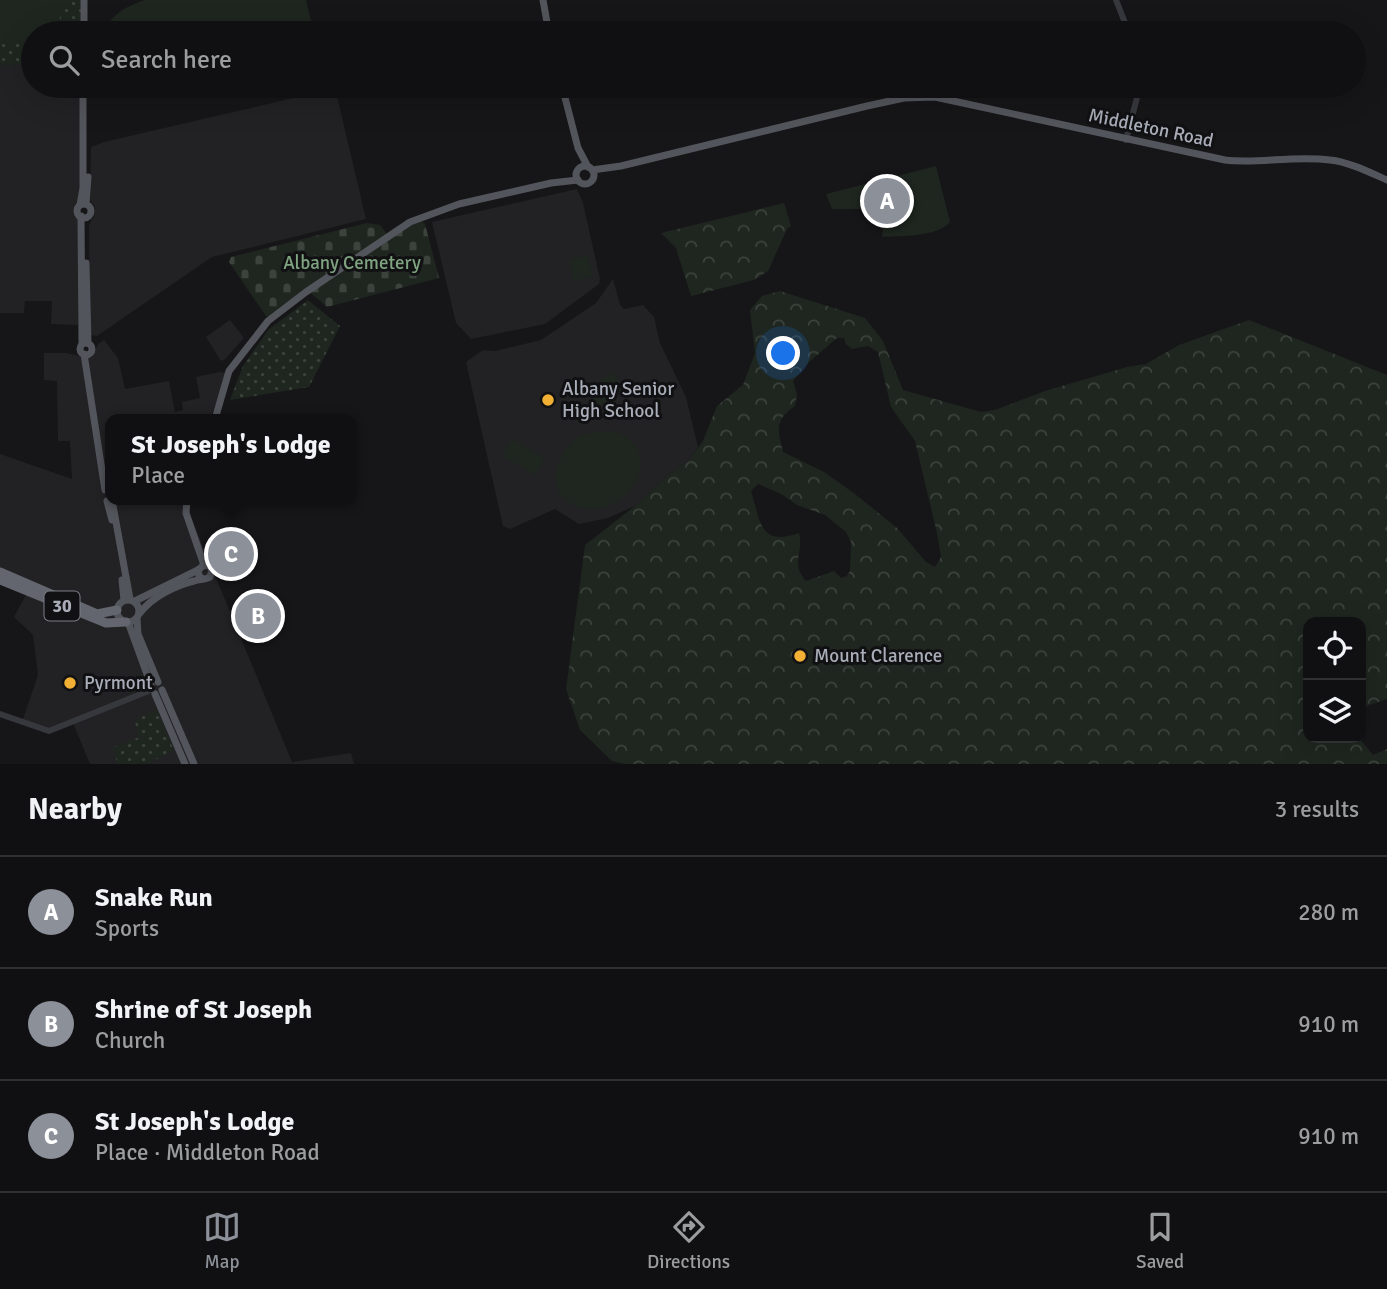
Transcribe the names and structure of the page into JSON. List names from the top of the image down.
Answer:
{
  "streets": {
    "highway": ["30"],
    "main road": ["Middleton Road"]
  },
  "parks": ["Albany Cemetery"],
  "places": ["Albany Senior High School", "Mount Clarence", "Pyrmont"],
  "page": {
    "search": "Search here",
    "pins": ["A", "C", "B"],
    "popup": ["St Joseph's Lodge", "Place"],
    "heading": ["Nearby", "3 results"],
    "list": [
      {
        "mark": "A",
        "name": "Snake Run",
        "note": "Sports",
        "value": "280 m"
      },
      {
        "mark": "B",
        "name": "Shrine of St Joseph",
        "note": "Church",
        "value": "910 m"
      },
      {
        "mark": "C",
        "name": "St Joseph's Lodge",
        "note": "Place · Middleton Road",
        "value": "910 m"
      }
    ],
    "nav": ["Map", "Directions", "Saved"]
  }
}
